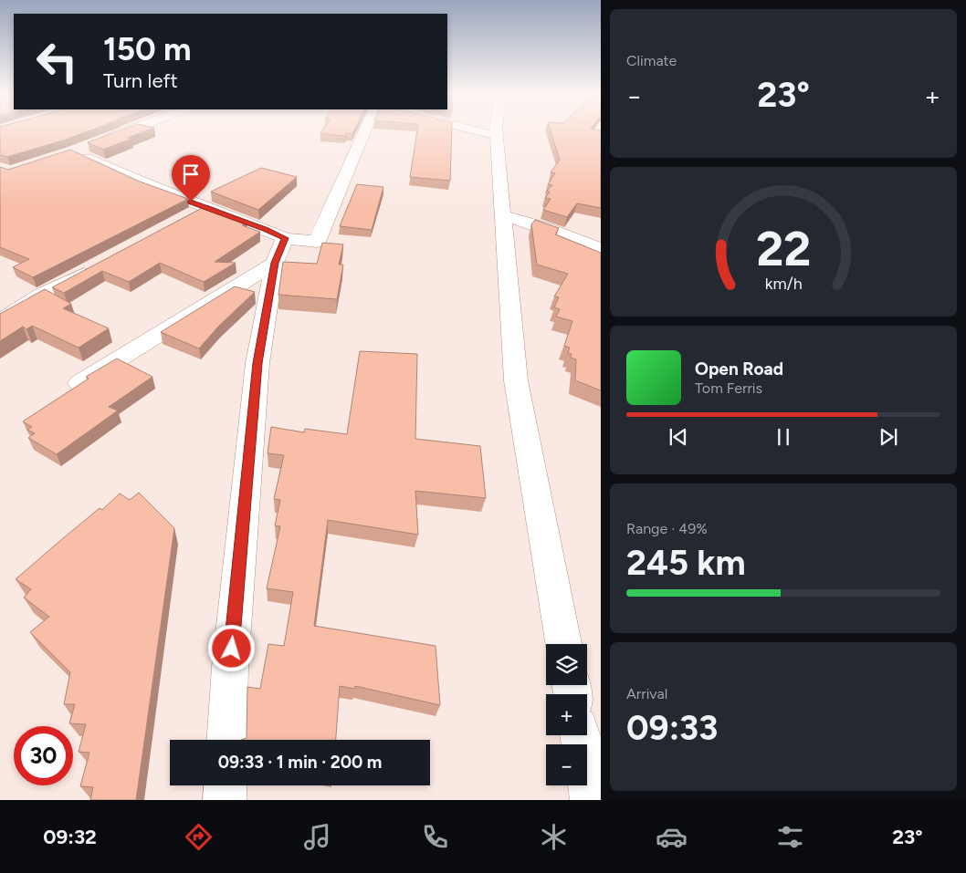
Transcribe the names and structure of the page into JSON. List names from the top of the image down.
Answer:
{
  "page": {
    "tile": [
      "Climate",
      ["Range · 49%", "245 km"],
      ["Arrival", "09:33"]
    ],
    "turn": ["150 m", "Turn left"],
    "heat": ["−", "23°", "+"],
    "song": ["Open Road", "Tom Ferris"],
    "map_buttons": ["+", "−"],
    "limit": "30",
    "trip": "09:33 · 1 min · 200 m",
    "tabs": ["09:32", "23°"],
    "gauge": ["22", "km/h"]
  }
}
